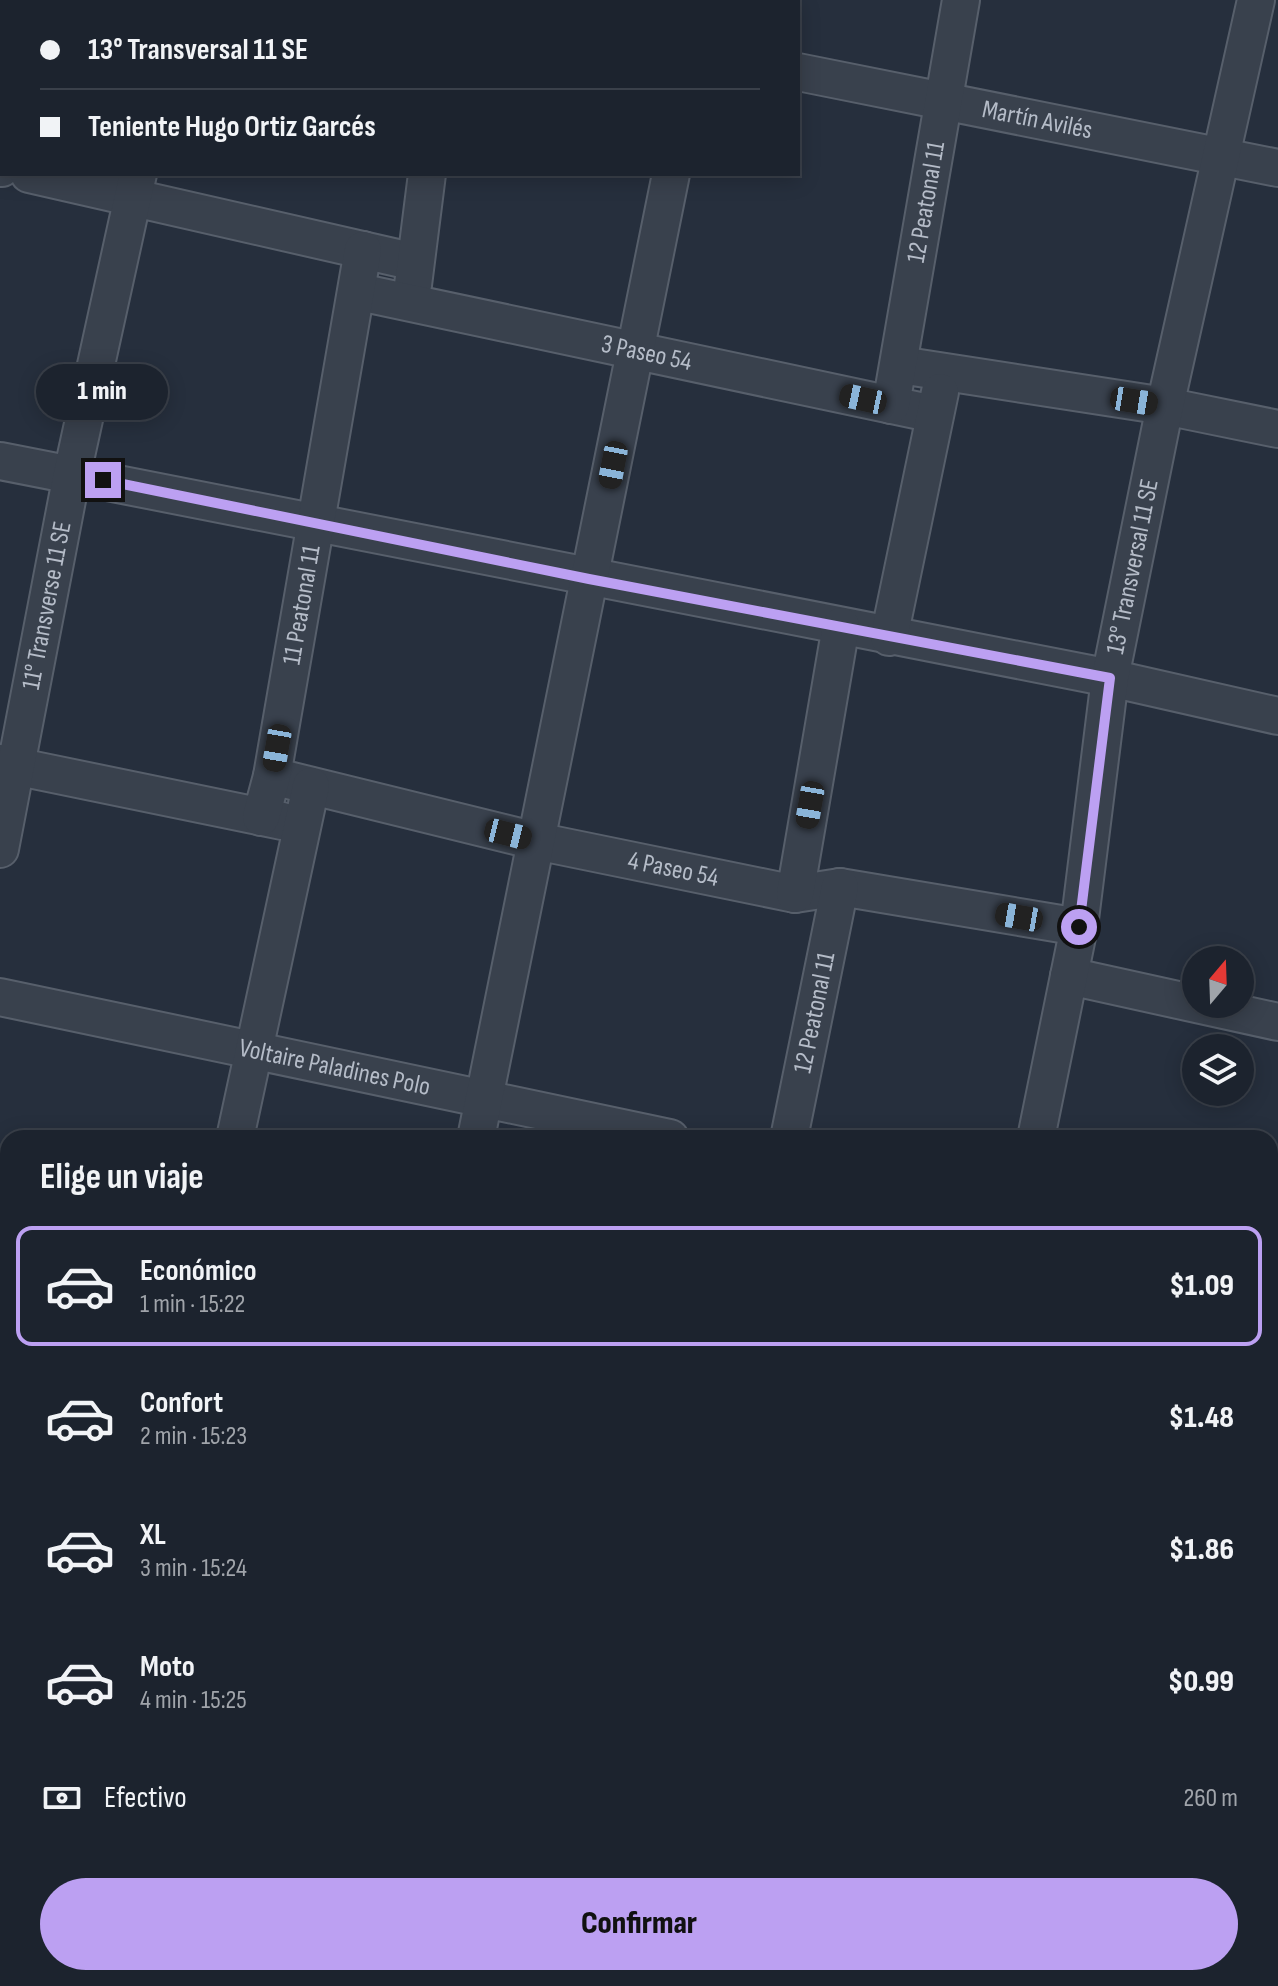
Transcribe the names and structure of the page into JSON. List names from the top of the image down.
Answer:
{
  "streets": {
    "street": [
      "Martín Avilés",
      "12 Peatonal 11",
      "3 Paseo 54",
      "13° Transversal 11 SE",
      "11° Transverse 11 SE",
      "11 Peatonal 11",
      "4 Paseo 54",
      "Voltaire Paladines Polo"
    ]
  },
  "crossings": [
    ["Martín Avilés", "12 Peatonal 11"],
    ["Martín Avilés", "13° Transversal 11 SE"],
    ["12 Peatonal 11", "3 Paseo 54"],
    ["12 Peatonal 11", "4 Paseo 54"],
    ["3 Paseo 54", "11 Peatonal 11"],
    ["13° Transversal 11 SE", "4 Paseo 54"],
    ["11 Peatonal 11", "4 Paseo 54"]
  ],
  "north": "top",
  "page": {
    "banner": ["13° Transversal 11 SE", "Teniente Hugo Ortiz Garcés"],
    "bubble": "1 min",
    "heading": "Elige un viaje",
    "list": [
      {
        "name": "Económico",
        "note": "1 min · 15:22",
        "value": "$1.09"
      },
      {
        "name": "Confort",
        "note": "2 min · 15:23",
        "value": "$1.48"
      },
      {
        "name": "XL",
        "note": "3 min · 15:24",
        "value": "$1.86"
      },
      {
        "name": "Moto",
        "note": "4 min · 15:25",
        "value": "$0.99"
      }
    ],
    "pay": ["Efectivo", "260 m"],
    "buttons": "Confirmar"
  }
}
